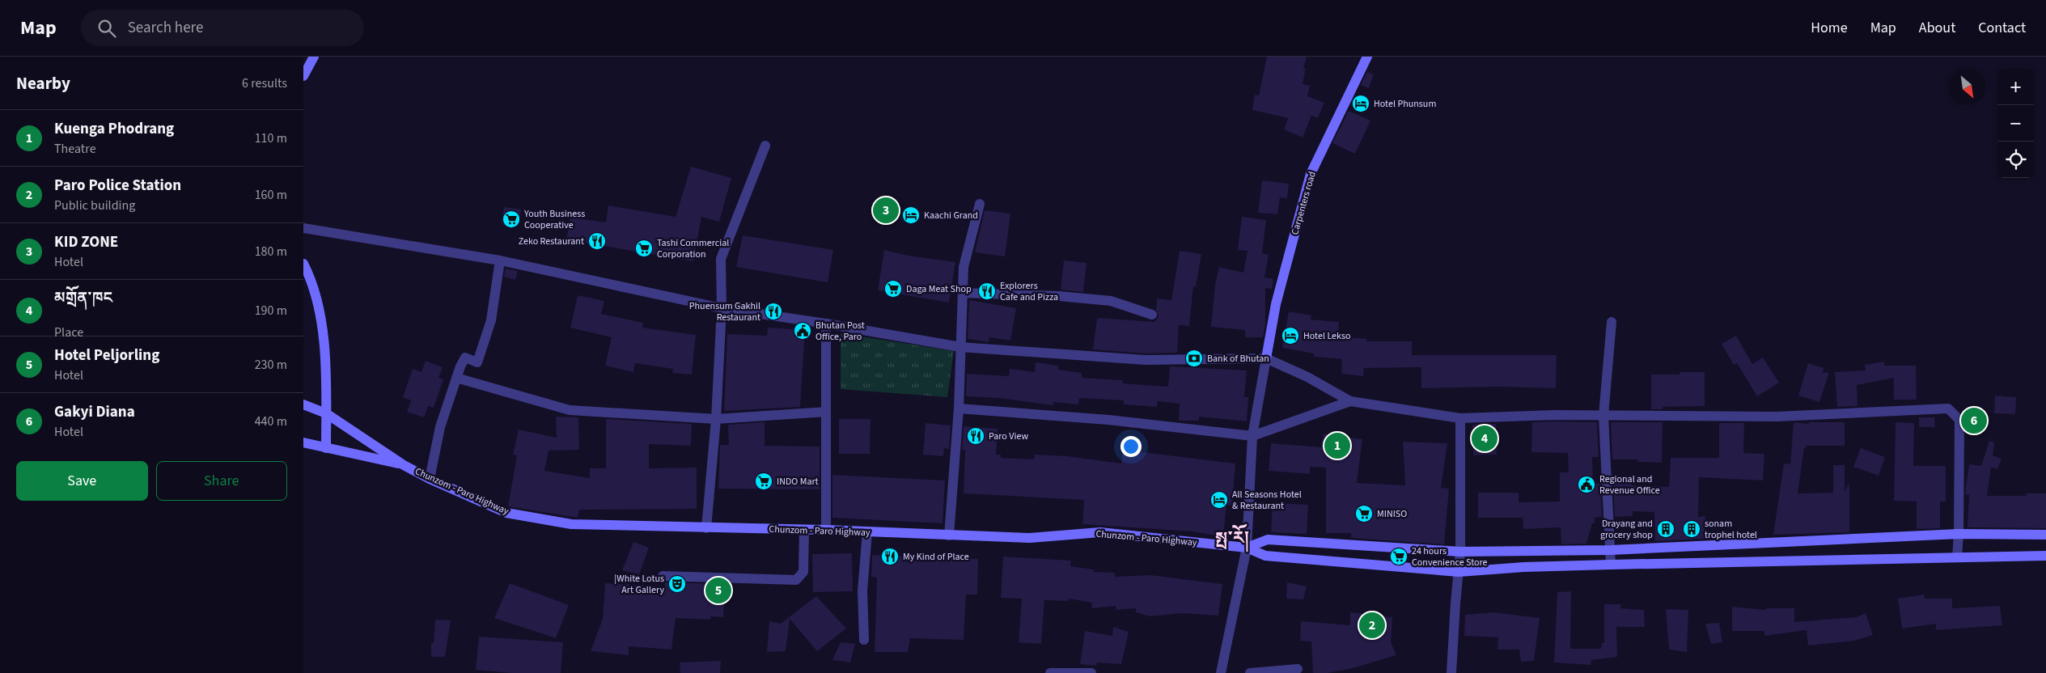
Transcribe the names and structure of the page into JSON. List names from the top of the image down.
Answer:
{
  "streets": {
    "street": ["Carpenters road", "Chunzom - Paro Highway"]
  },
  "districts": ["སྤ་རོ།"],
  "places": {
    "hotel": [
      "Hotel Phunsum",
      "Kaachi Grand",
      "Hotel Lekso",
      "All Seasons Hotel & Restaurant"
    ],
    "supermarket": [
      "Youth Business Cooperative",
      "Tashi Commercial Corporation",
      "Daga Meat Shop",
      "INDO Mart",
      "MINISO",
      "24 hours Convenience Store"
    ],
    "restaurant": [
      "Zeko Restaurant",
      "Explorers Cafe and Pizza",
      "Phuensum Gakhil Restaurant",
      "Paro View",
      "My Kind of Place"
    ],
    "public building": ["Bhutan Post Office, Paro", "Regional and Revenue Office"],
    "bank": ["Bank of Bhutan"],
    "building": ["Drayang and grocery shop", "sonam trophel hotel"],
    "theatre": ["|White Lotus Art Gallery"]
  },
  "north": "bottom right",
  "page": {
    "header": "Map",
    "search": "Search here",
    "nav": [
      "Home",
      "Map",
      "About",
      "Contact"
    ],
    "heading": ["Nearby", "6 results"],
    "map_buttons": ["+", "−"],
    "list": [
      {
        "mark": "1",
        "name": "Kuenga Phodrang",
        "note": "Theatre",
        "value": "110 m"
      },
      {
        "mark": "2",
        "name": "Paro Police Station",
        "note": "Public building",
        "value": "160 m"
      },
      {
        "mark": "3",
        "name": "KID ZONE",
        "note": "Hotel",
        "value": "180 m"
      },
      {
        "mark": "4",
        "name": "མགྲོན་ཁང",
        "note": "Place",
        "value": "190 m"
      },
      {
        "mark": "5",
        "name": "Hotel Peljorling",
        "note": "Hotel",
        "value": "230 m"
      },
      {
        "mark": "6",
        "name": "Gakyi Diana",
        "note": "Hotel",
        "value": "440 m"
      }
    ],
    "pins": [
      "3",
      "6",
      "4",
      "1",
      "5",
      "2"
    ],
    "buttons": ["Save", "Share"]
  }
}
